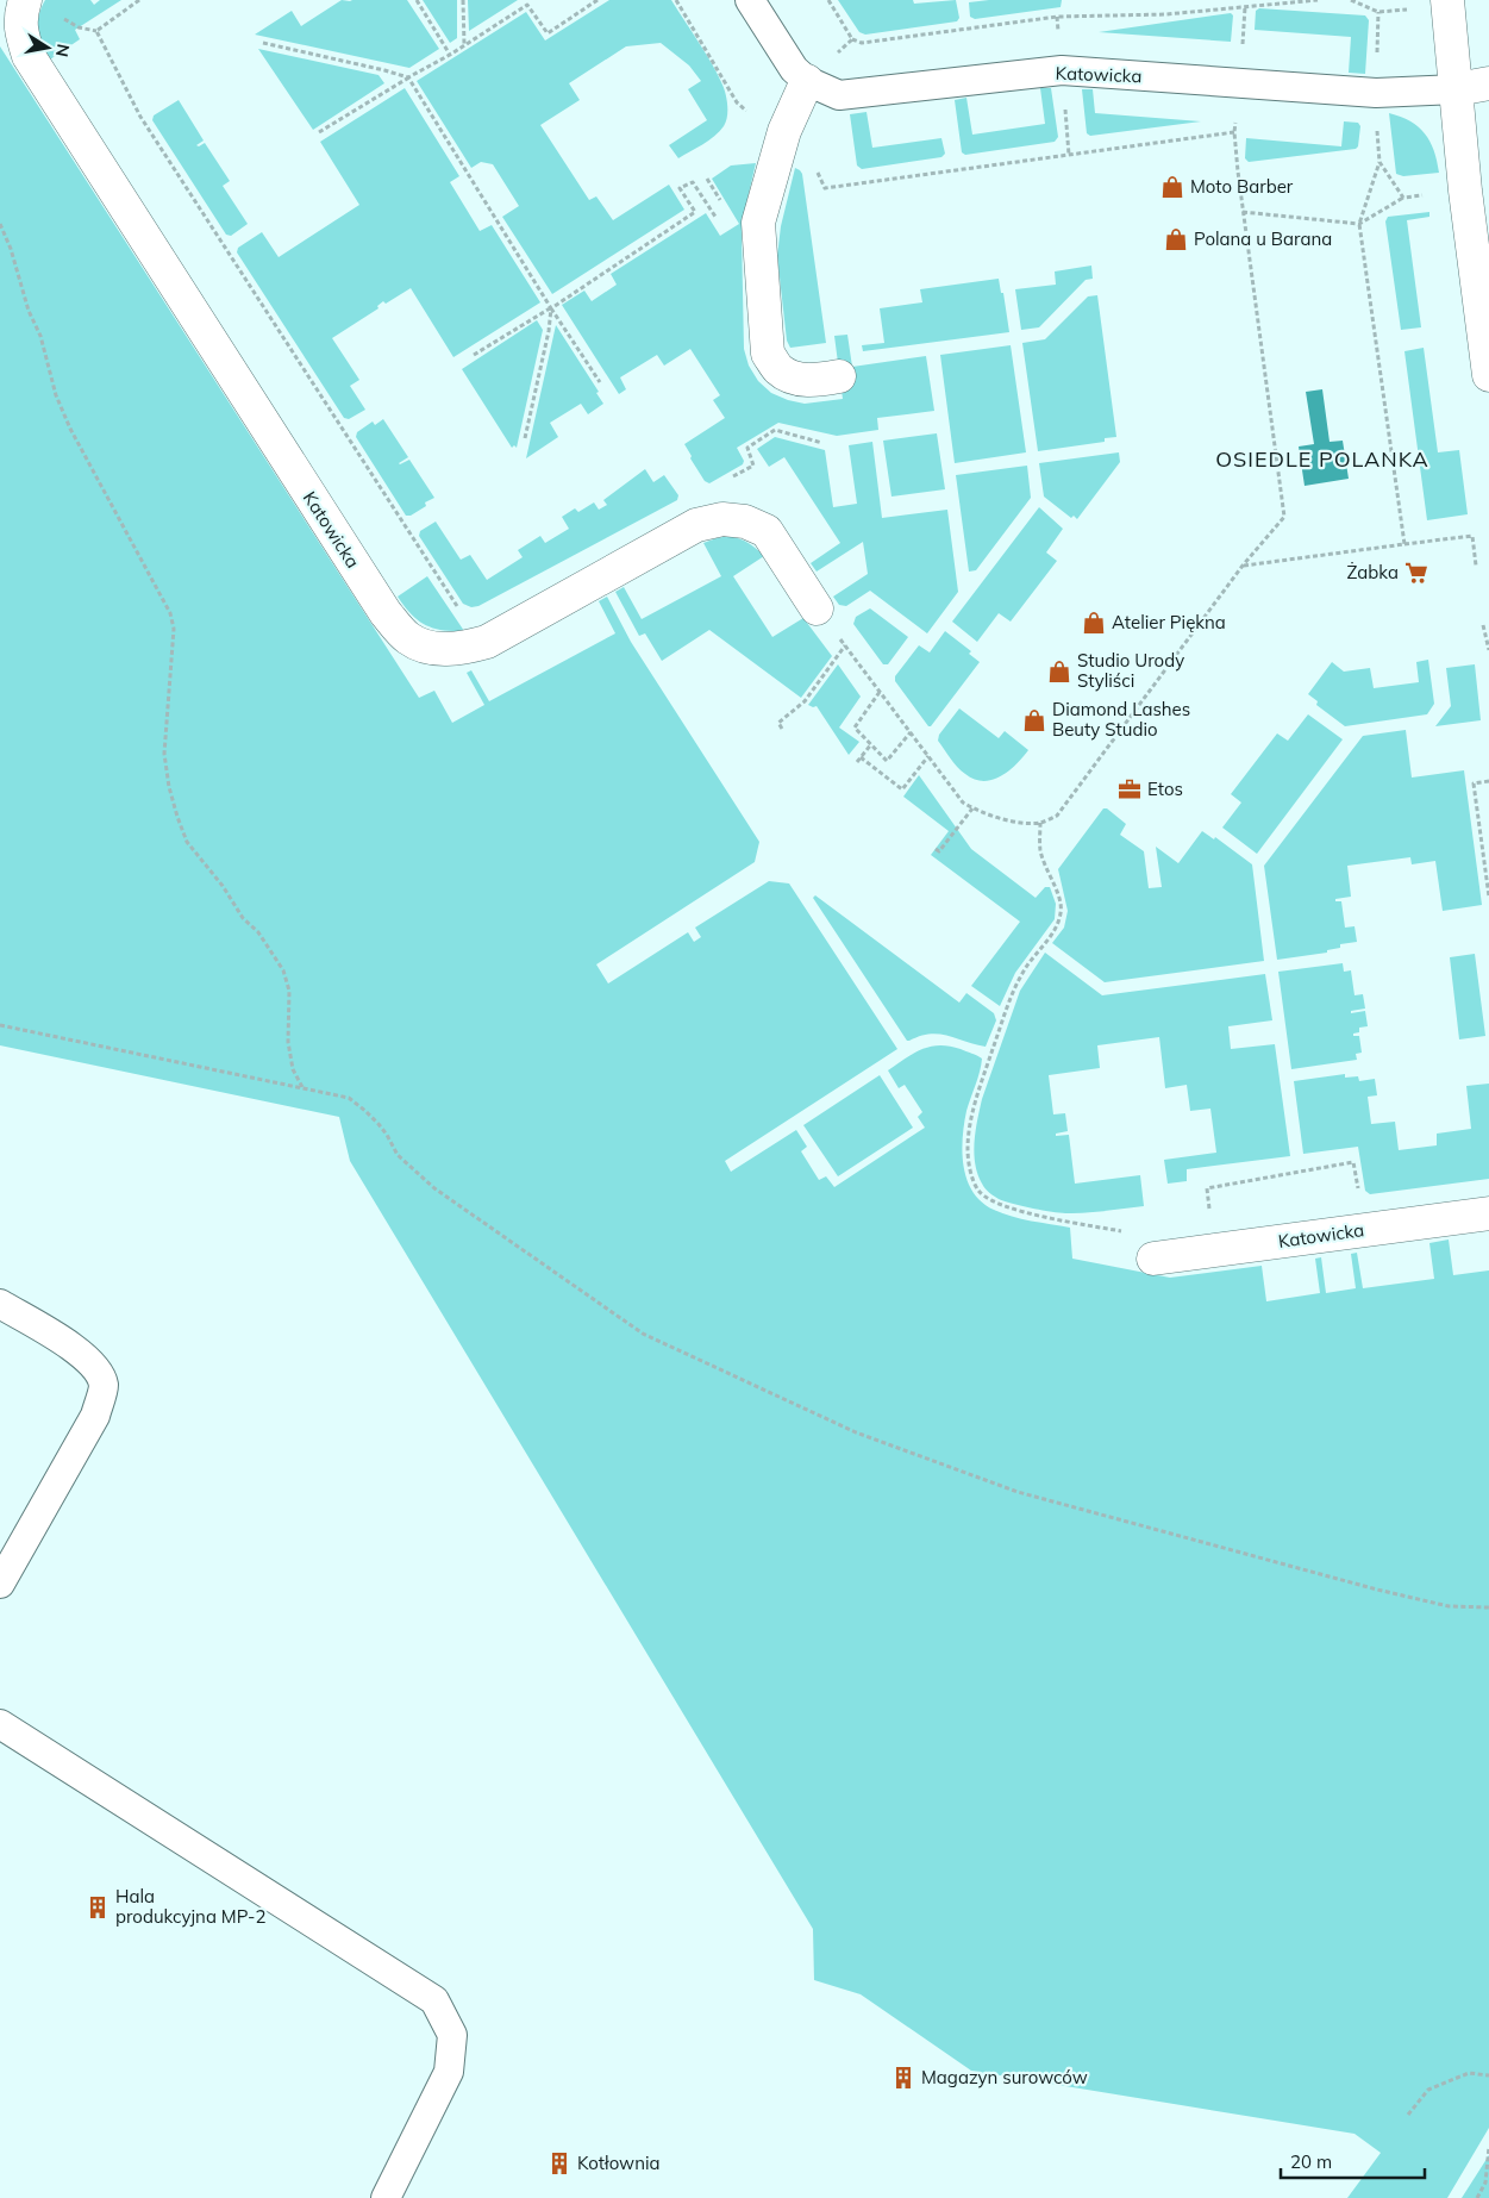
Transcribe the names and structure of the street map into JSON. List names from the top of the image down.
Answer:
{
  "streets": {
    "street": ["Katowicka"]
  },
  "districts": ["OSIEDLE POLANKA"],
  "places": {
    "shop": [
      "Moto Barber",
      "Polana u Barana",
      "Atelier Piękna",
      "Studio Urody Styliści",
      "Diamond Lashes Beuty Studio"
    ],
    "supermarket": ["Żabka"],
    "office": ["Etos"],
    "building": ["Hala produkcyjna MP-2", "Magazyn surowców", "Kotłownia"]
  },
  "scale_bar": "20 m",
  "north": "right"
}
